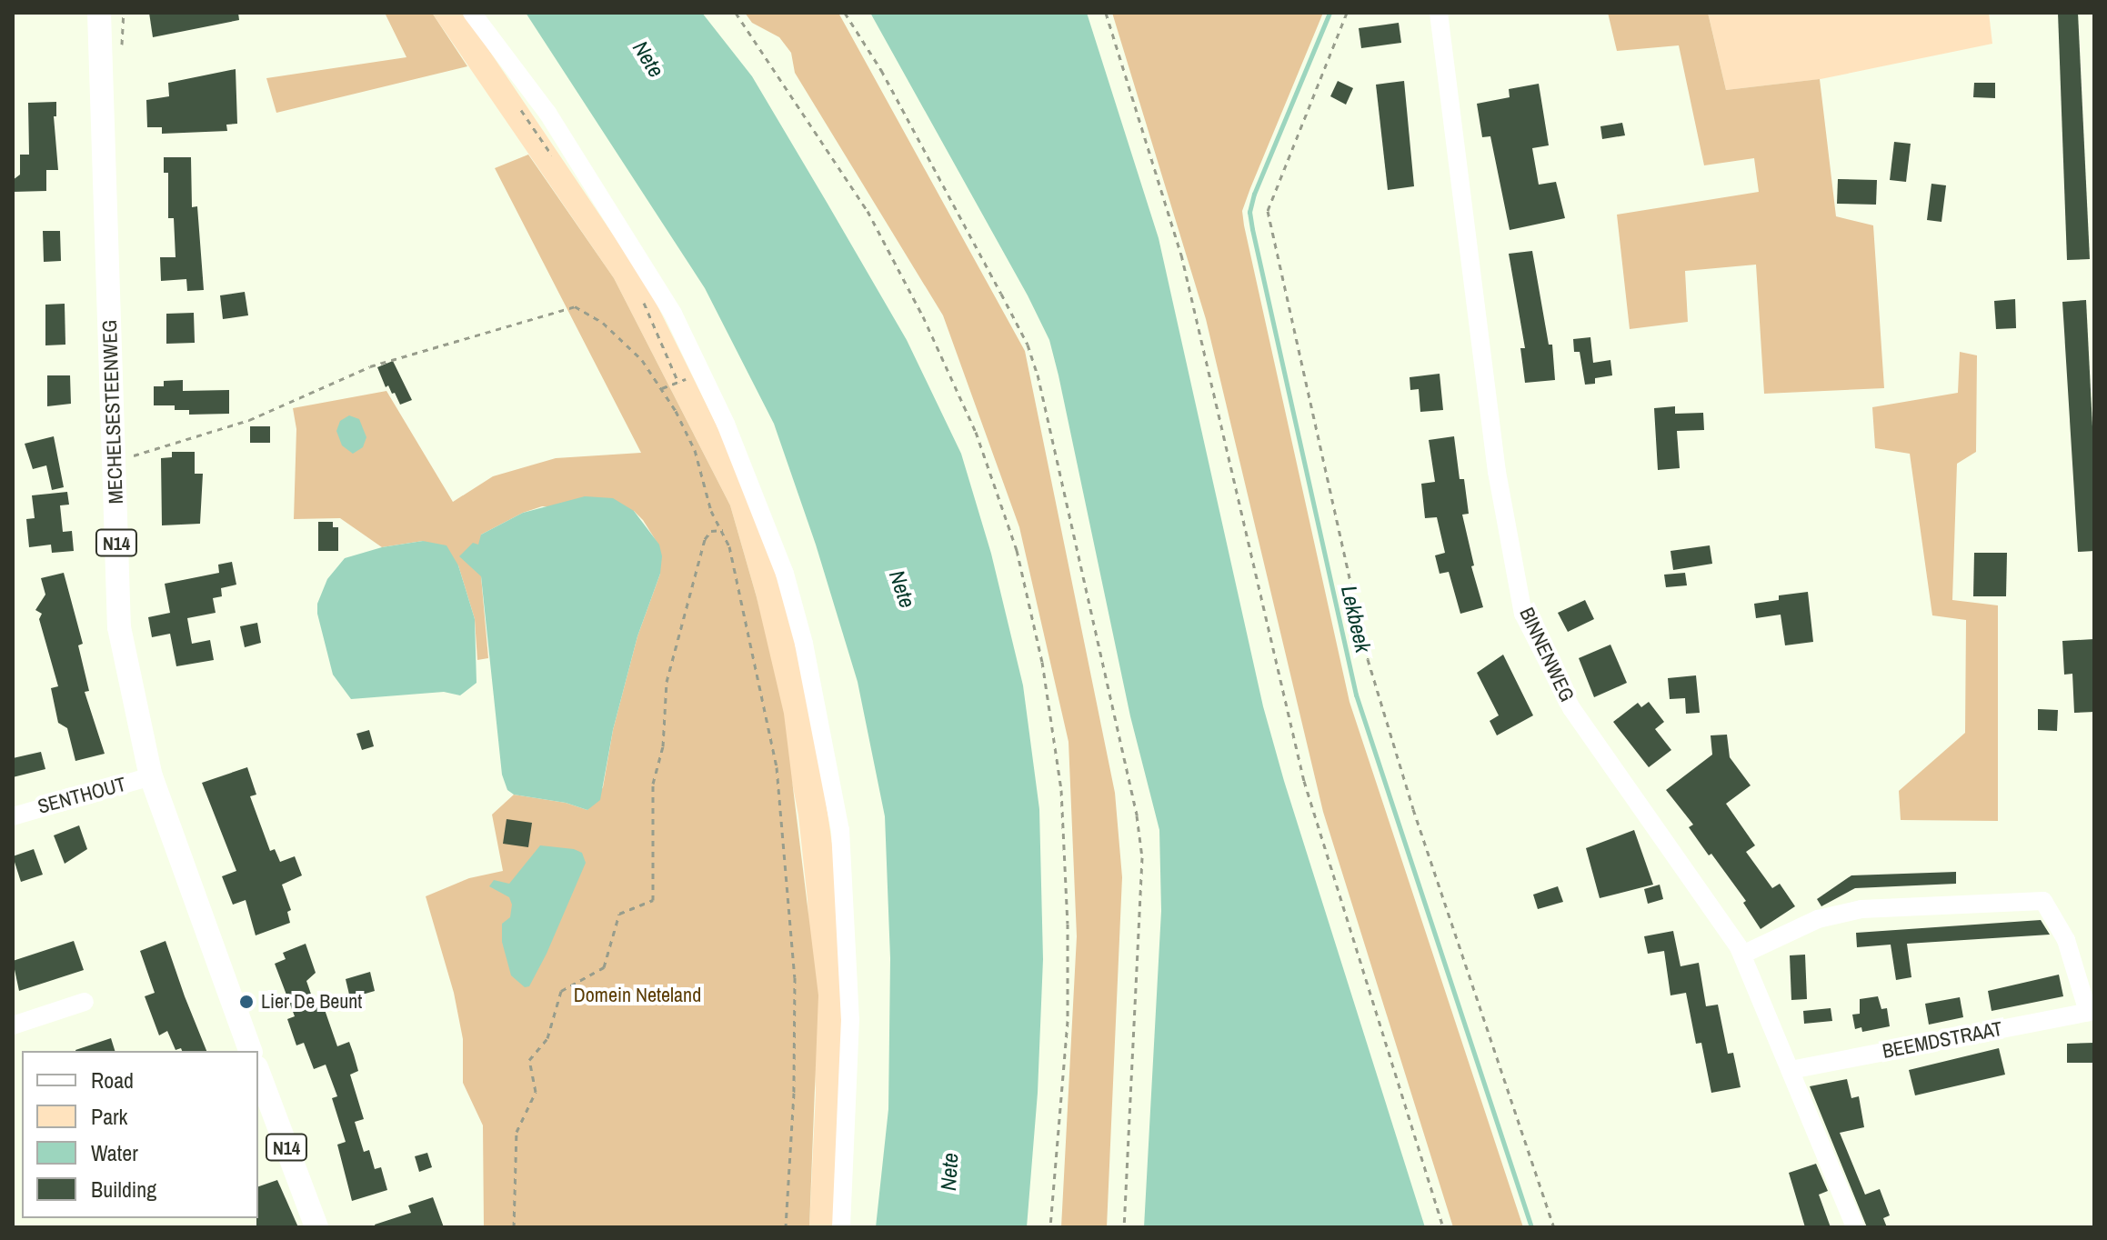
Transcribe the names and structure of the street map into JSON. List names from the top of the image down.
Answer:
{
  "streets": {
    "main road": ["MECHELSESTEENWEG", "N14"],
    "street": ["BINNENWEG", "SENTHOUT", "BEEMDSTRAAT"]
  },
  "crossings": [
    ["MECHELSESTEENWEG", "SENTHOUT"],
    ["BINNENWEG", "BEEMDSTRAAT"]
  ],
  "water": ["Nete", "Lekbeek"],
  "parks": ["Domein Neteland"],
  "places": ["Lier De Beunt"],
  "legend": [
    "Road",
    "Park",
    "Water",
    "Building"
  ]
}
